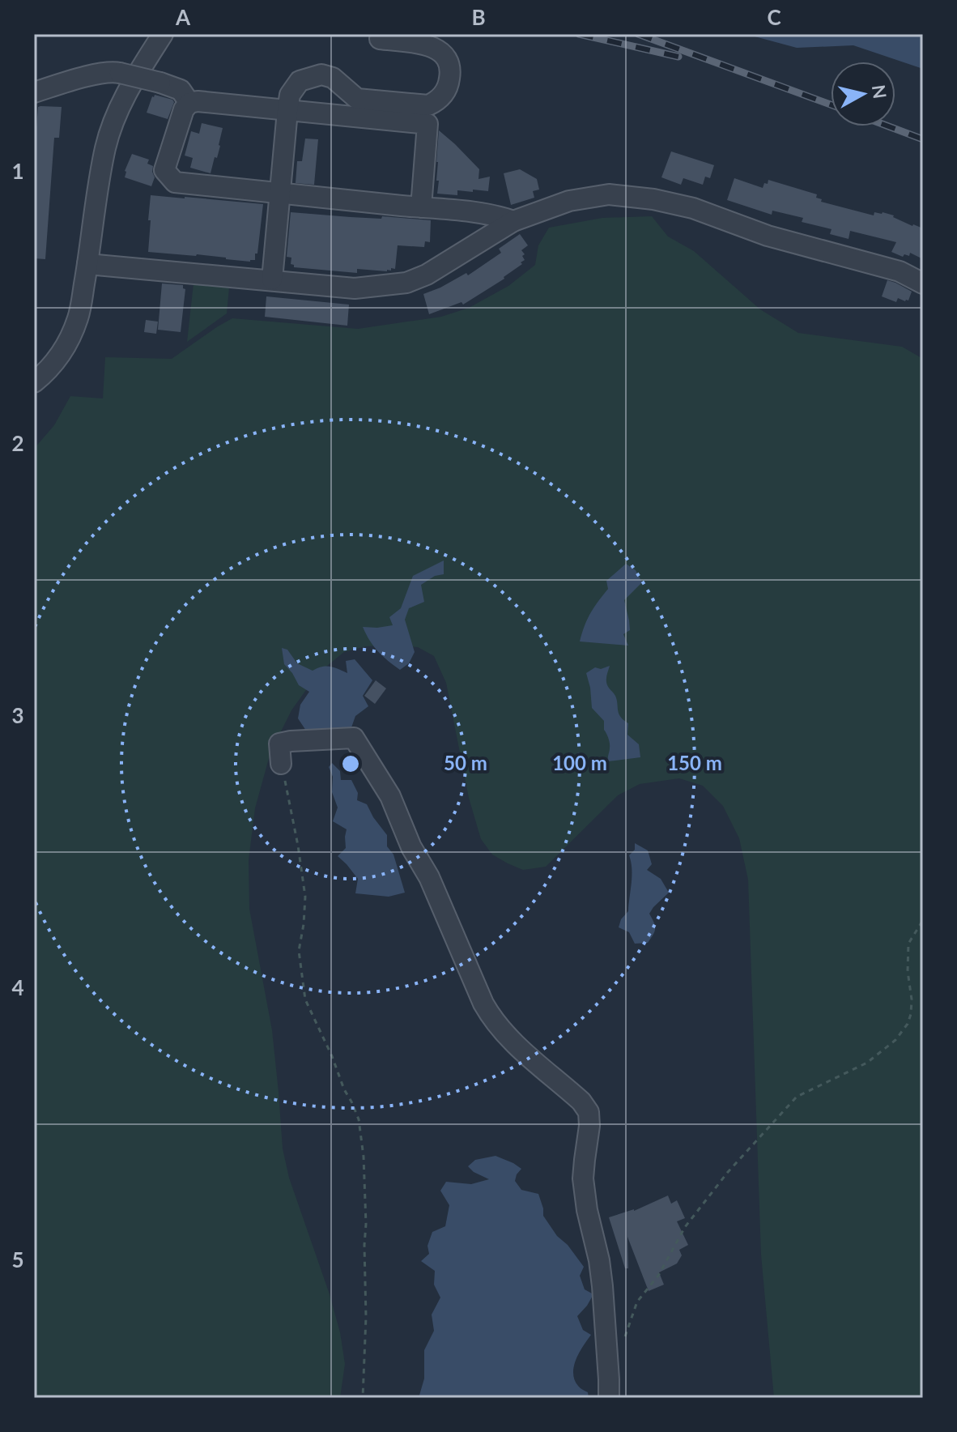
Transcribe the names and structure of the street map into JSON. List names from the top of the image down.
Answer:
{
  "north": "right",
  "grid": {
    "columns": ["A", "B", "C"],
    "rows": [
      "1",
      "2",
      "3",
      "4",
      "5"
    ]
  },
  "rings": ["50 m", "100 m", "150 m"]
}
